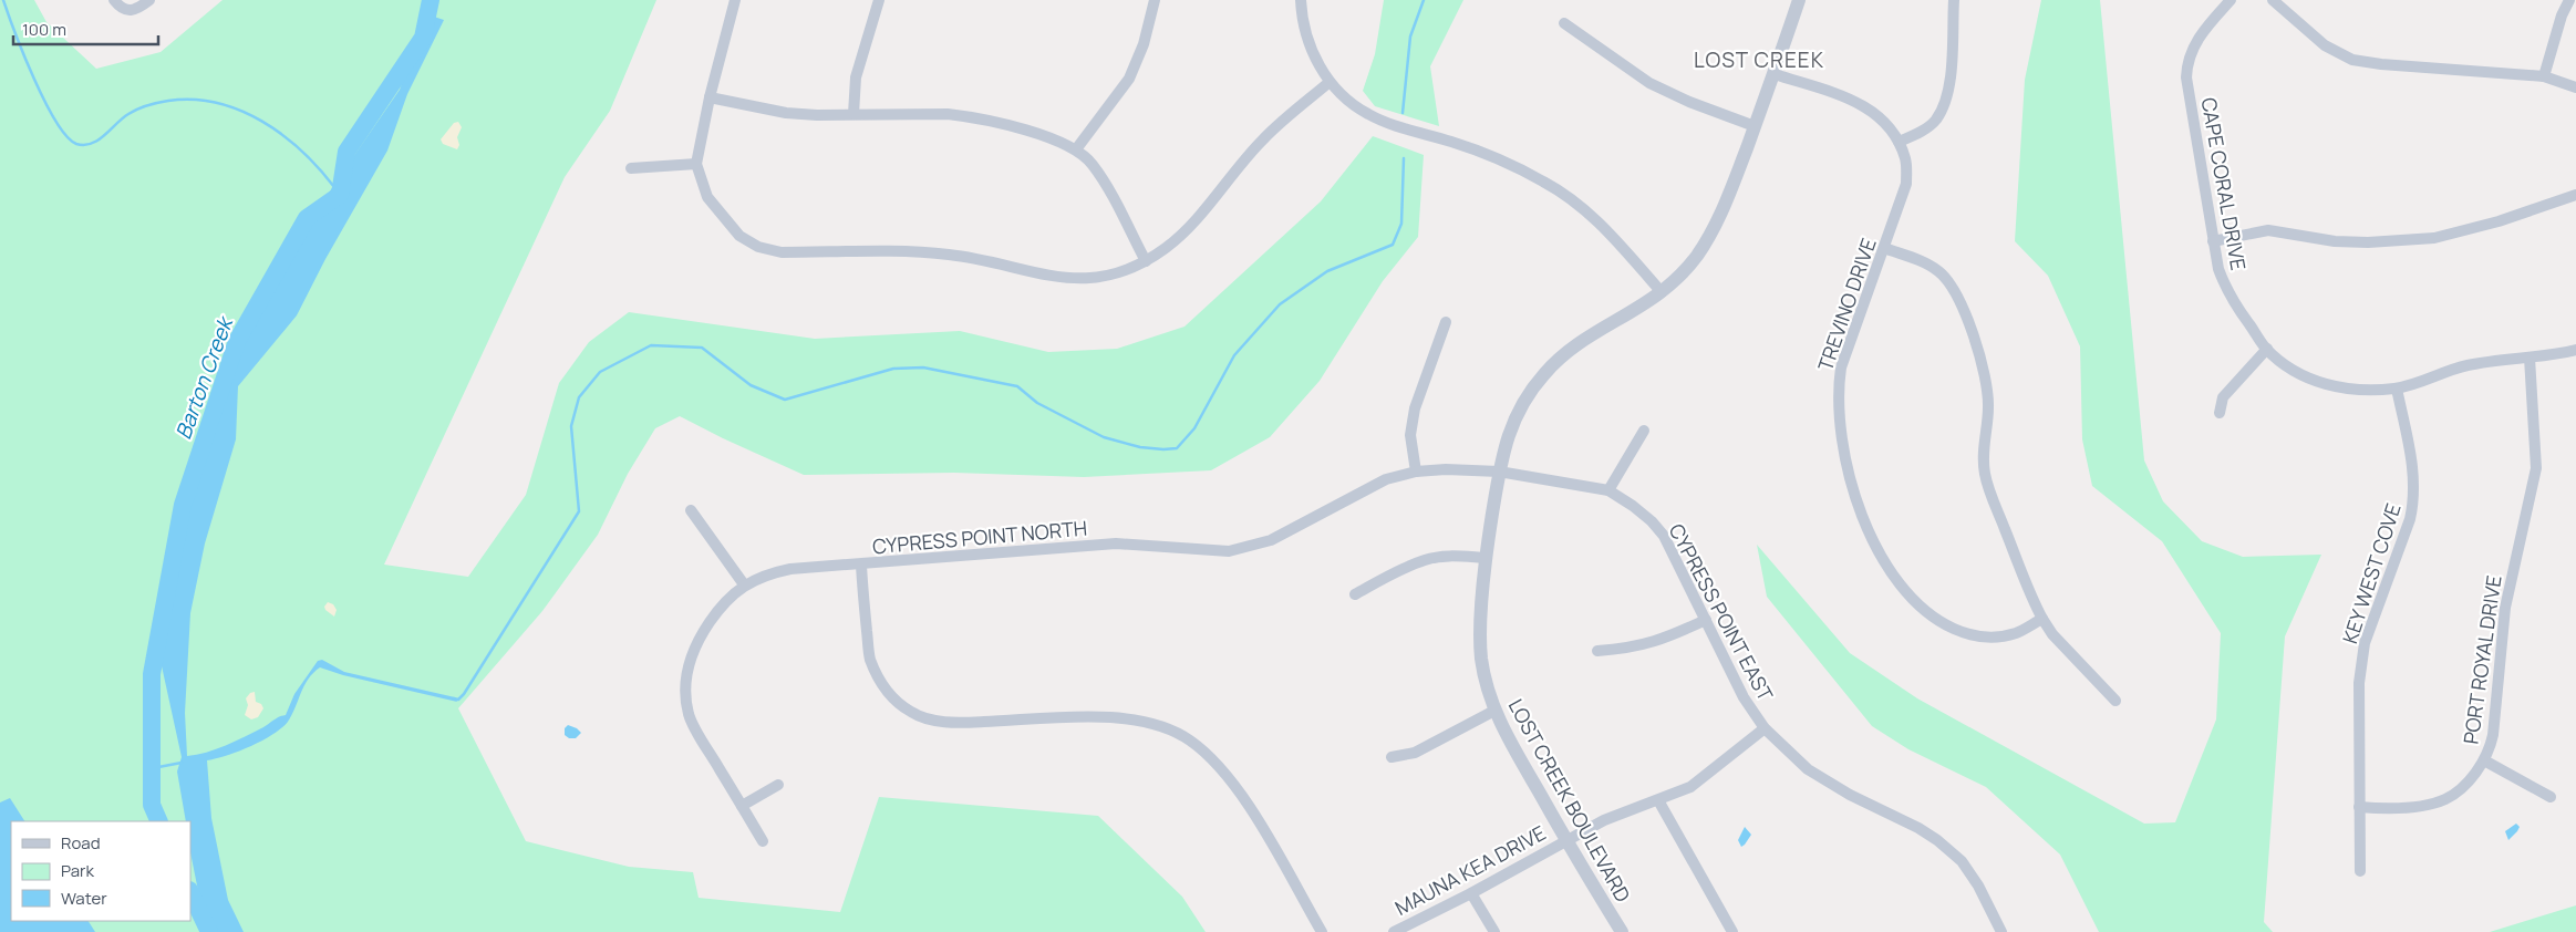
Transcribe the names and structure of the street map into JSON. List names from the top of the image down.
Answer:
{
  "streets": {
    "street": [
      "CAPE CORAL DRIVE",
      "TREVINO DRIVE",
      "CYPRESS POINT NORTH",
      "KEY WEST COVE",
      "CYPRESS POINT EAST",
      "PORT ROYAL DRIVE",
      "LOST CREEK BOULEVARD",
      "MAUNA KEA DRIVE"
    ]
  },
  "crossings": [
    ["CAPE CORAL DRIVE", "KEY WEST COVE"],
    ["CAPE CORAL DRIVE", "PORT ROYAL DRIVE"],
    ["TREVINO DRIVE", "LOST CREEK BOULEVARD"],
    ["CYPRESS POINT NORTH", "CYPRESS POINT EAST"],
    ["CYPRESS POINT NORTH", "LOST CREEK BOULEVARD"],
    ["KEY WEST COVE", "PORT ROYAL DRIVE"],
    ["CYPRESS POINT EAST", "LOST CREEK BOULEVARD"],
    ["CYPRESS POINT EAST", "MAUNA KEA DRIVE"],
    ["LOST CREEK BOULEVARD", "MAUNA KEA DRIVE"]
  ],
  "districts": ["LOST CREEK"],
  "water": ["Barton Creek"],
  "legend": ["Road", "Park", "Water"],
  "scale_bar": "100 m"
}
